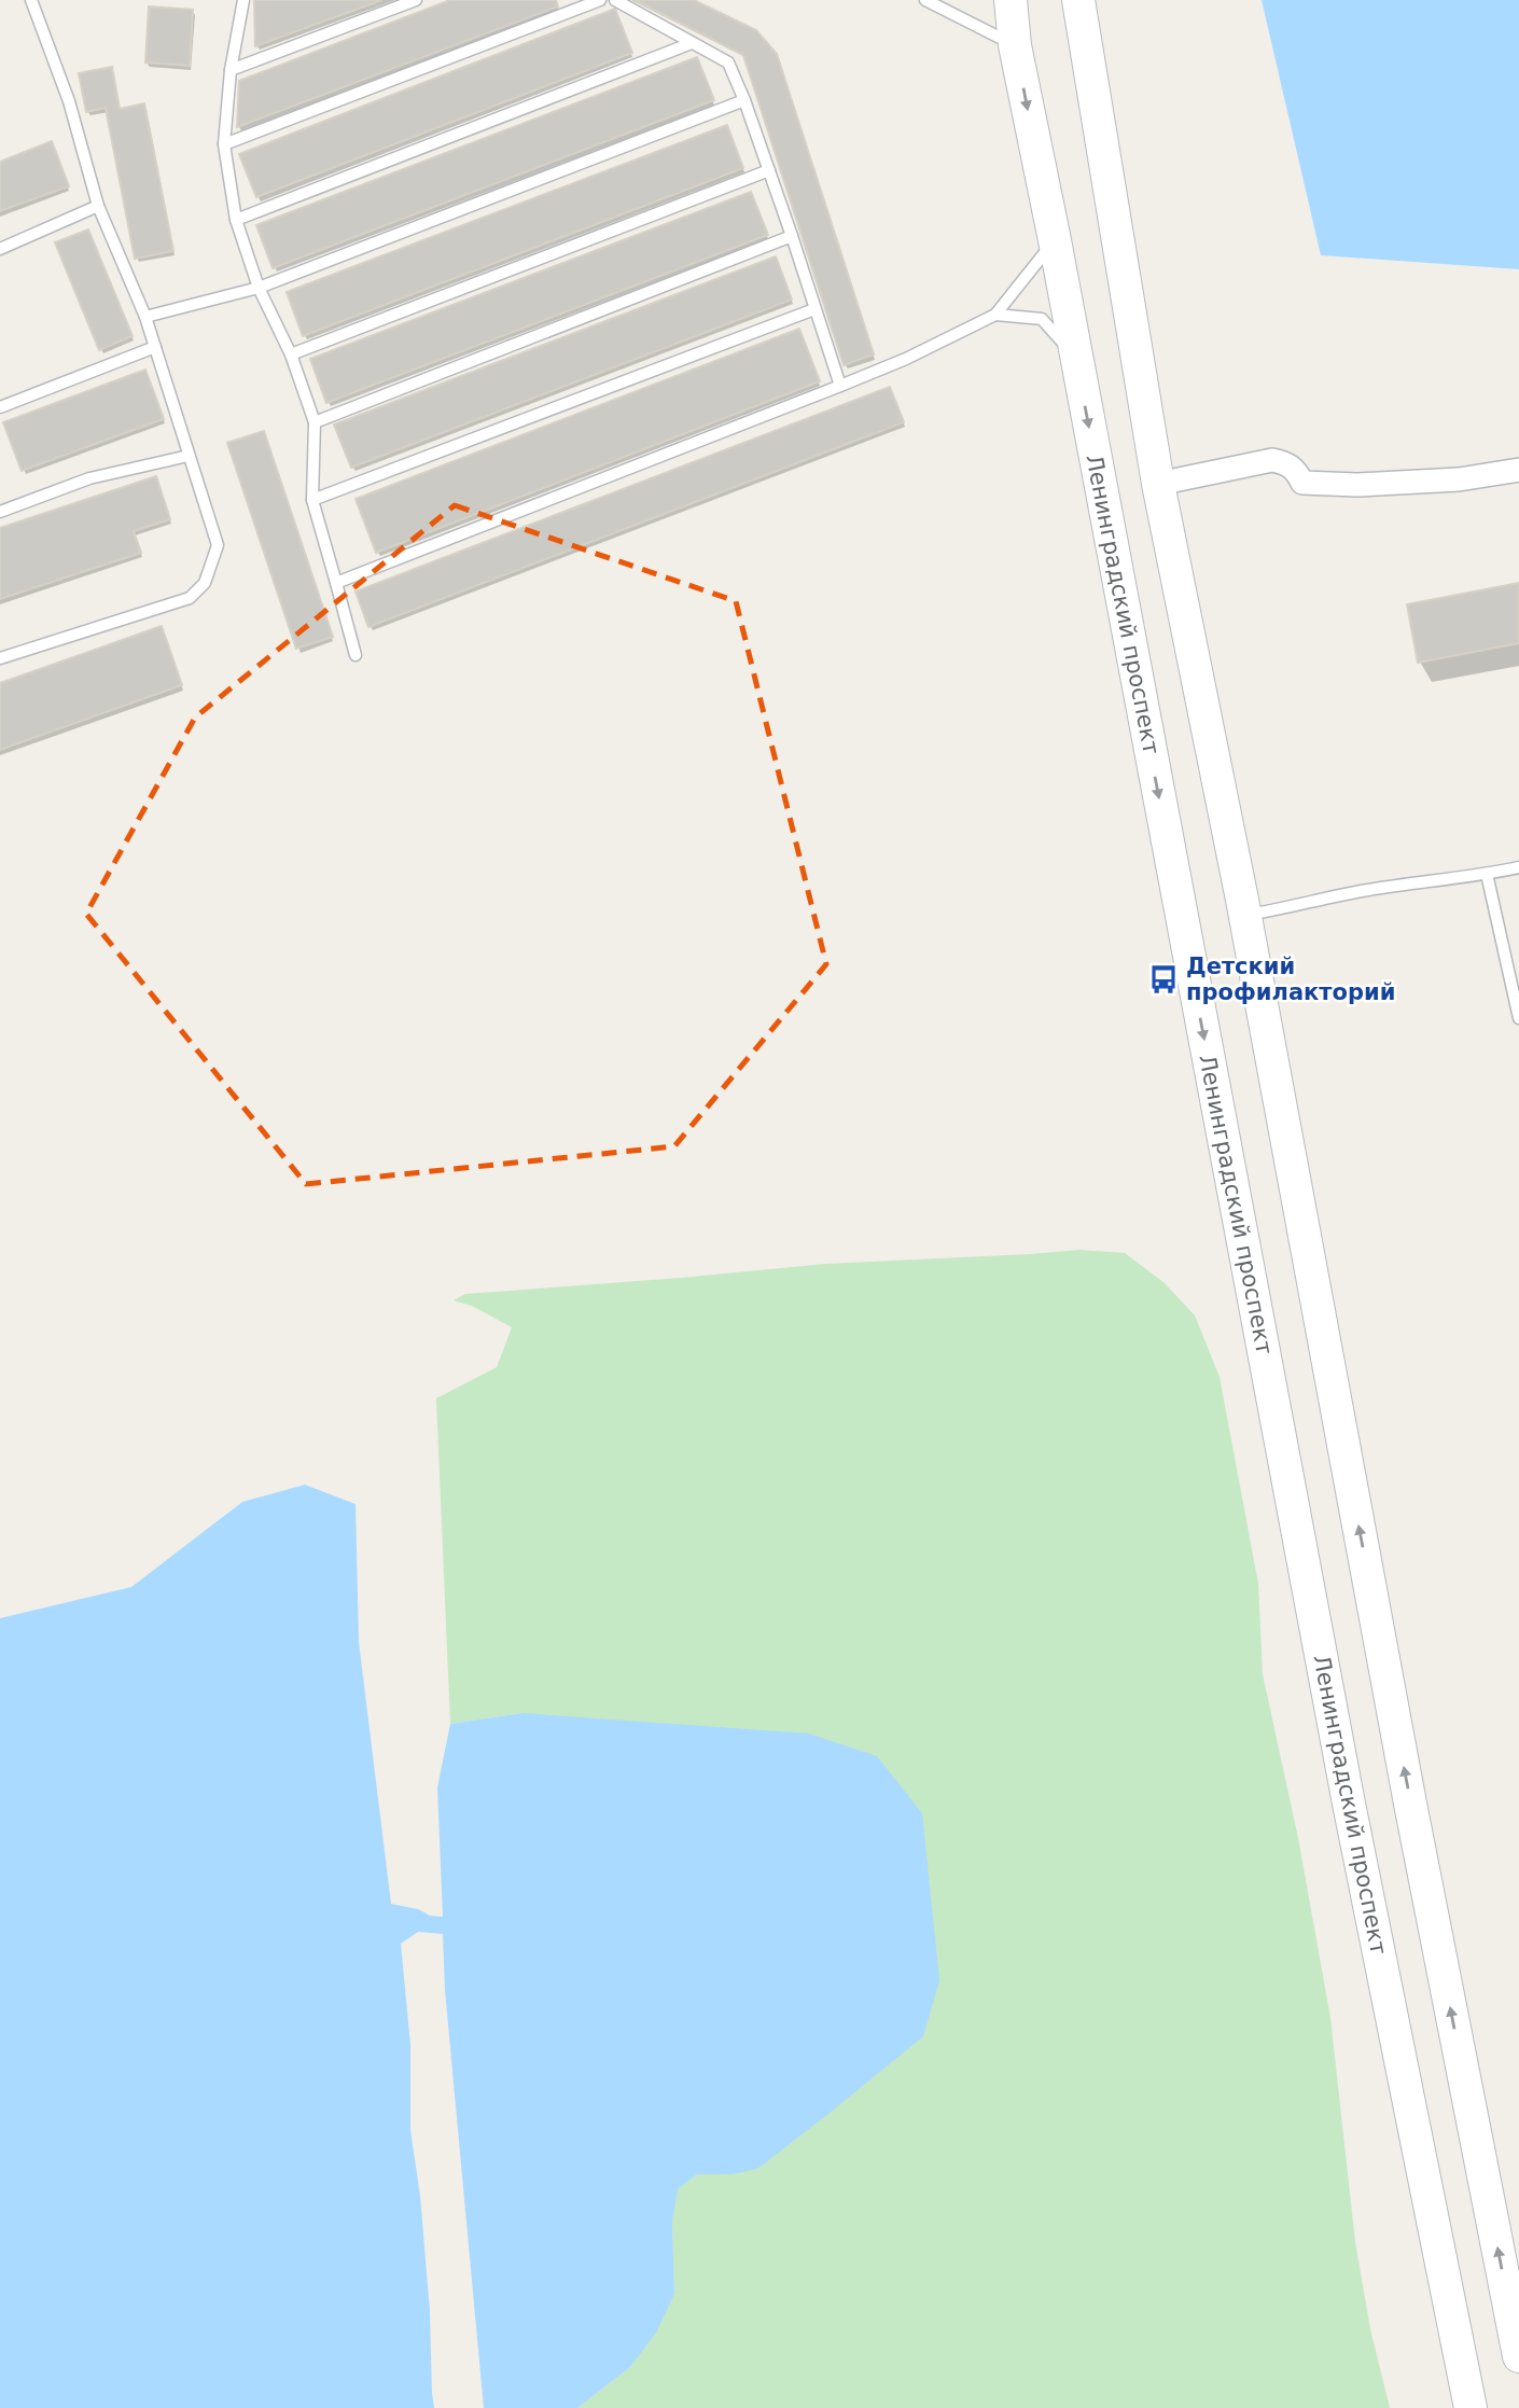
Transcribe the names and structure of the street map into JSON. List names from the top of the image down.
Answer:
{
  "streets": {
    "main road": ["Ленинградский проспект"]
  },
  "places": {
    "bus stop": ["Детский профилакторий"]
  }
}
